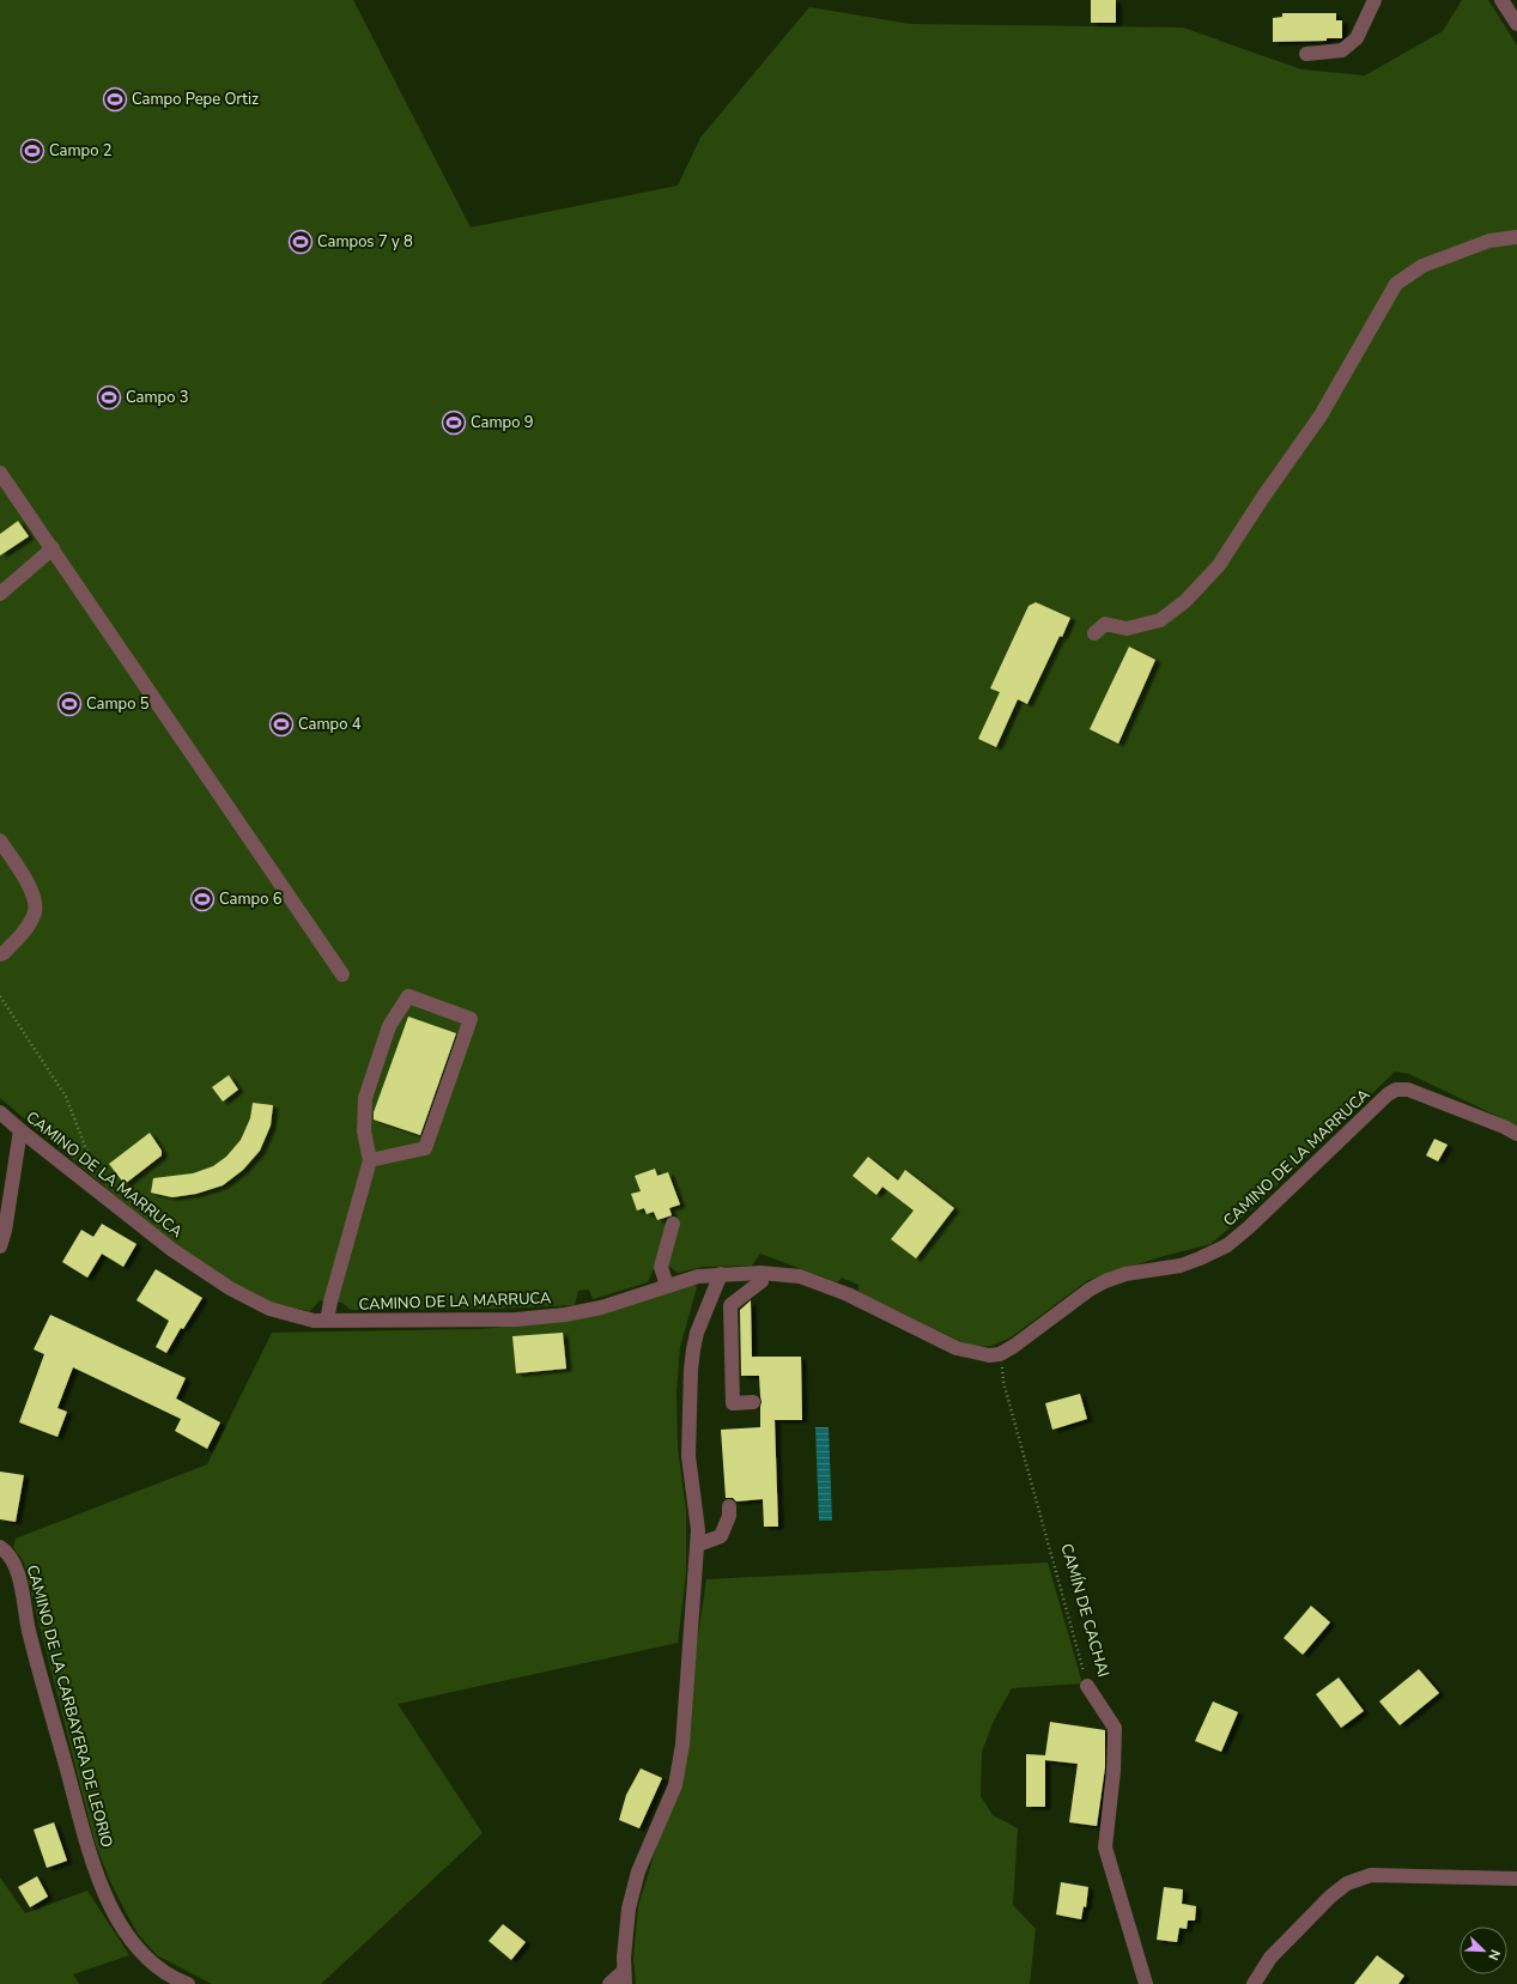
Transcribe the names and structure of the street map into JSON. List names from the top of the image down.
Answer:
{
  "streets": {
    "street": ["CAMINO DE LA MARRUCA", "CAMÍN DE CACHAI", "CAMINO DE LA CARBAYERA DE LEORIO"]
  },
  "crossings": [
    ["CAMINO DE LA MARRUCA", "CAMÍN DE CACHAI"]
  ],
  "places": {
    "sports": [
      "Campo Pepe Ortiz",
      "Campo 2",
      "Campos 7 y 8",
      "Campo 3",
      "Campo 9",
      "Campo 5",
      "Campo 4",
      "Campo 6"
    ]
  },
  "north": "bottom right"
}
